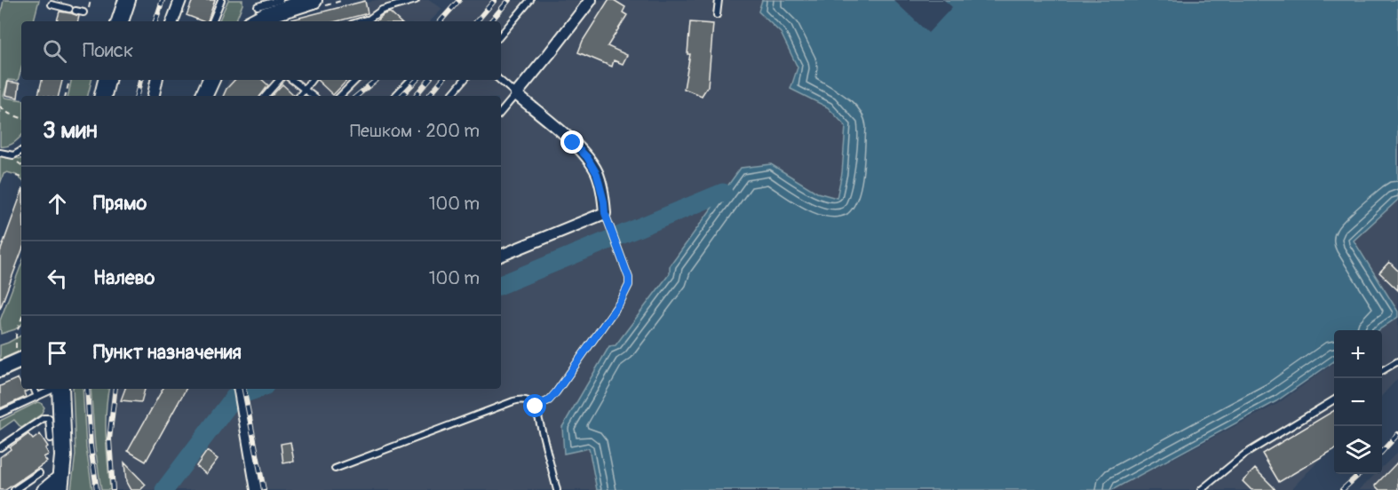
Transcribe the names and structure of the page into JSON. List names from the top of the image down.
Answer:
{
  "page": {
    "search": "Поиск",
    "heading": ["3 мин", "Пешком · 200 m"],
    "list": [
      ["Прямо", "100 m"],
      ["Налево", "100 m"],
      "Пункт назначения"
    ],
    "map_buttons": ["+", "−"]
  }
}
